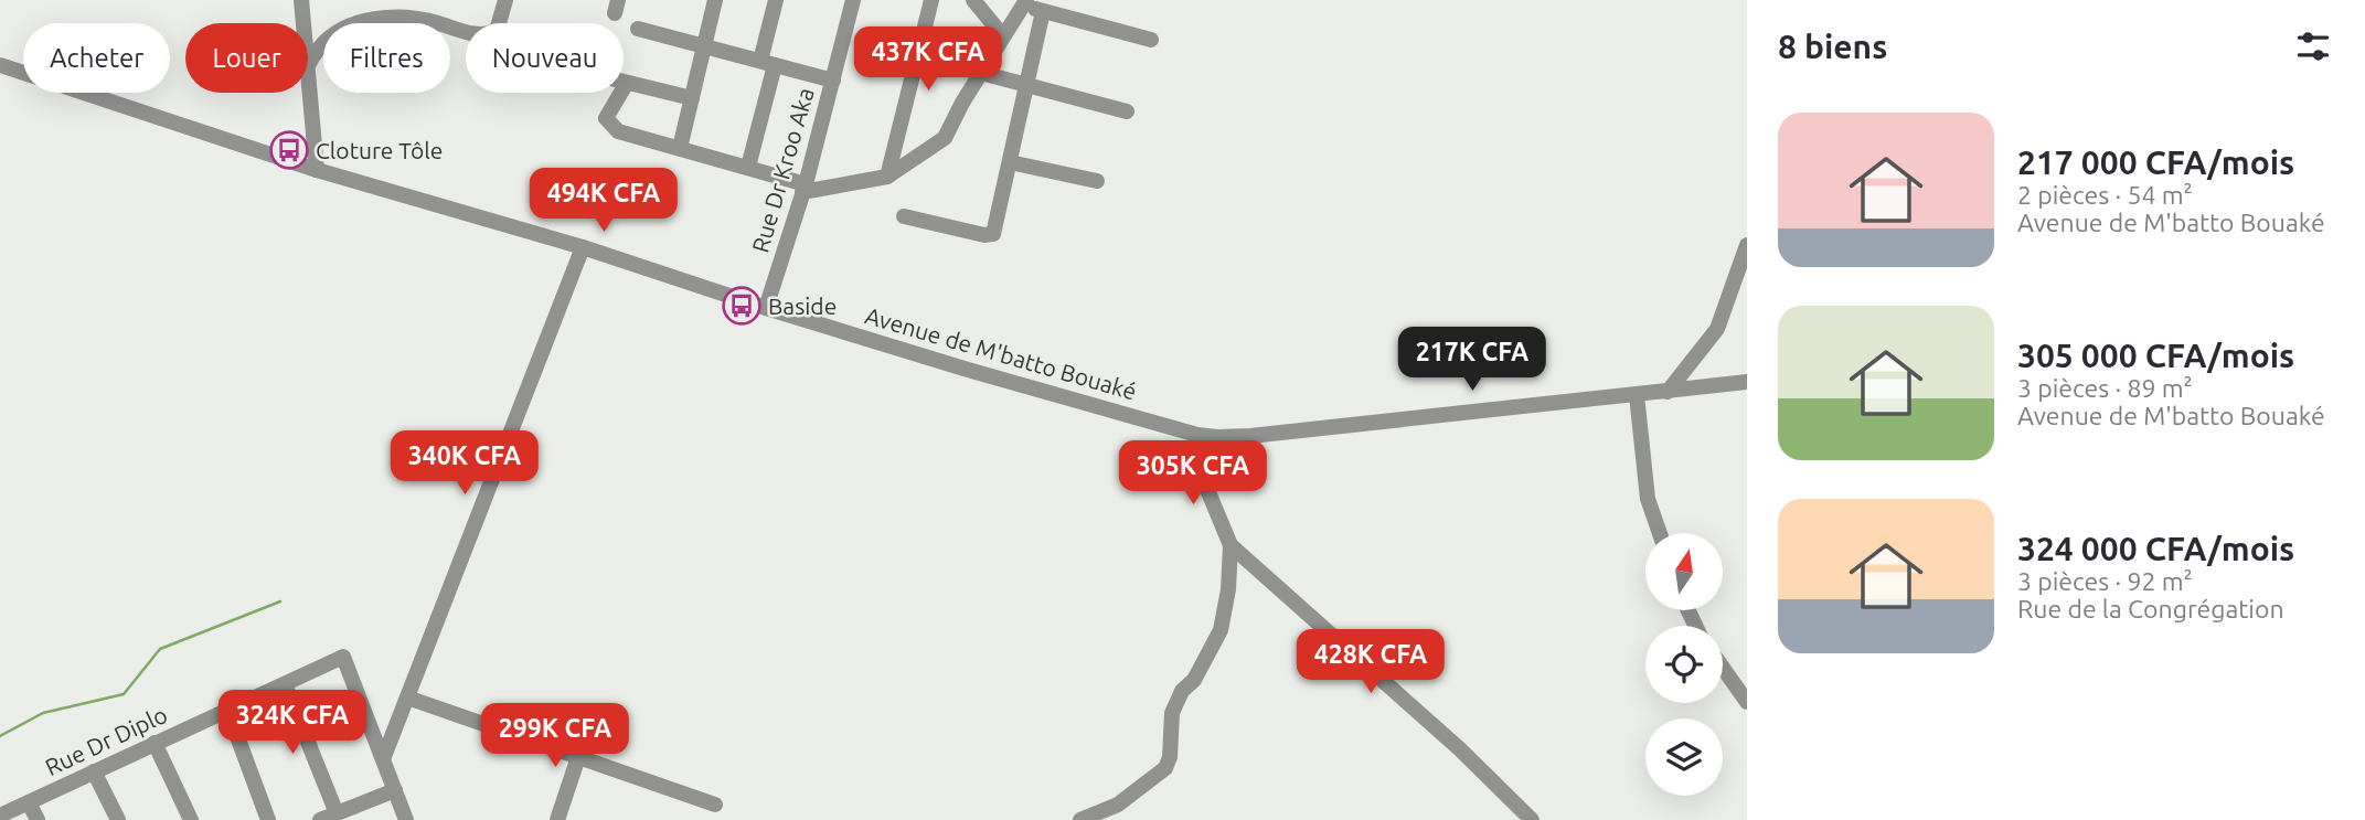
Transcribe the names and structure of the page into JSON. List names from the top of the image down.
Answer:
{
  "streets": {
    "street": ["Rue Dr Kroo Aka", "Avenue de M'batto Bouaké", "Rue Dr Diplo"]
  },
  "crossings": [
    ["Rue Dr Kroo Aka", "Avenue de M'batto Bouaké"]
  ],
  "places": {
    "bus stop": ["Cloture Tôle", "Baside"]
  },
  "north": "top",
  "page": {
    "heading": "8 biens",
    "chip": [
      "Acheter",
      "Louer",
      "Filtres",
      "Nouveau"
    ],
    "price": [
      "437K CFA",
      "494K CFA",
      "217K CFA",
      "340K CFA",
      "305K CFA",
      "428K CFA",
      "324K CFA",
      "299K CFA"
    ],
    "list": [
      {
        "name": "217 000 CFA/mois",
        "note": "2 pièces · 54 m² · Avenue de M'batto Bouaké"
      },
      {
        "name": "305 000 CFA/mois",
        "note": "3 pièces · 89 m² · Avenue de M'batto Bouaké"
      },
      {
        "name": "324 000 CFA/mois",
        "note": "3 pièces · 92 m² · Rue de la Congrégation"
      }
    ]
  }
}
